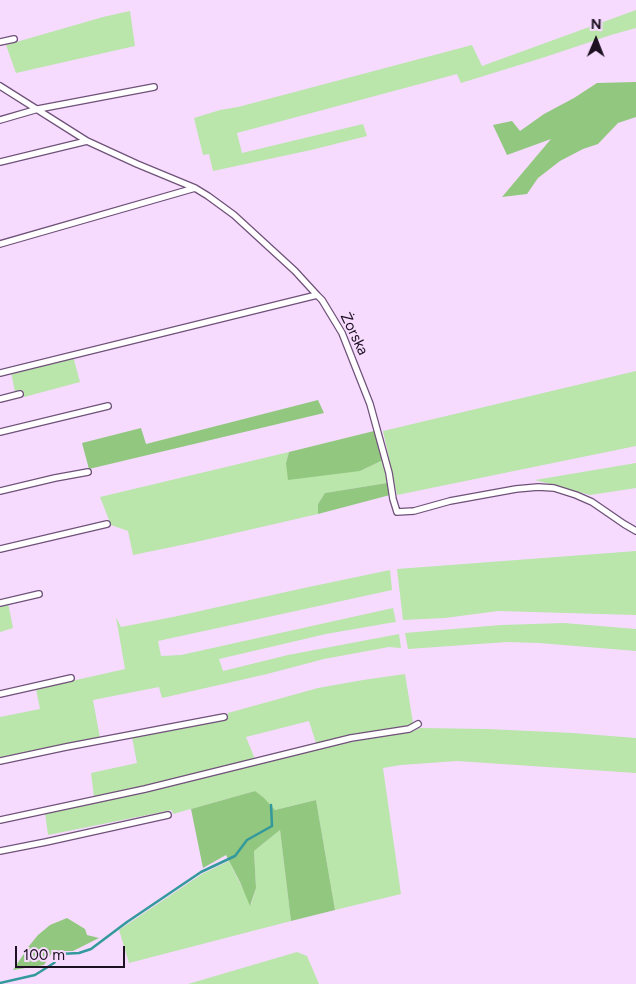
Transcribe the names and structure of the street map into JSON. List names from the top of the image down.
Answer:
{
  "streets": {
    "street": ["Żorska"]
  },
  "scale_bar": "100 m",
  "north": "top"
}
